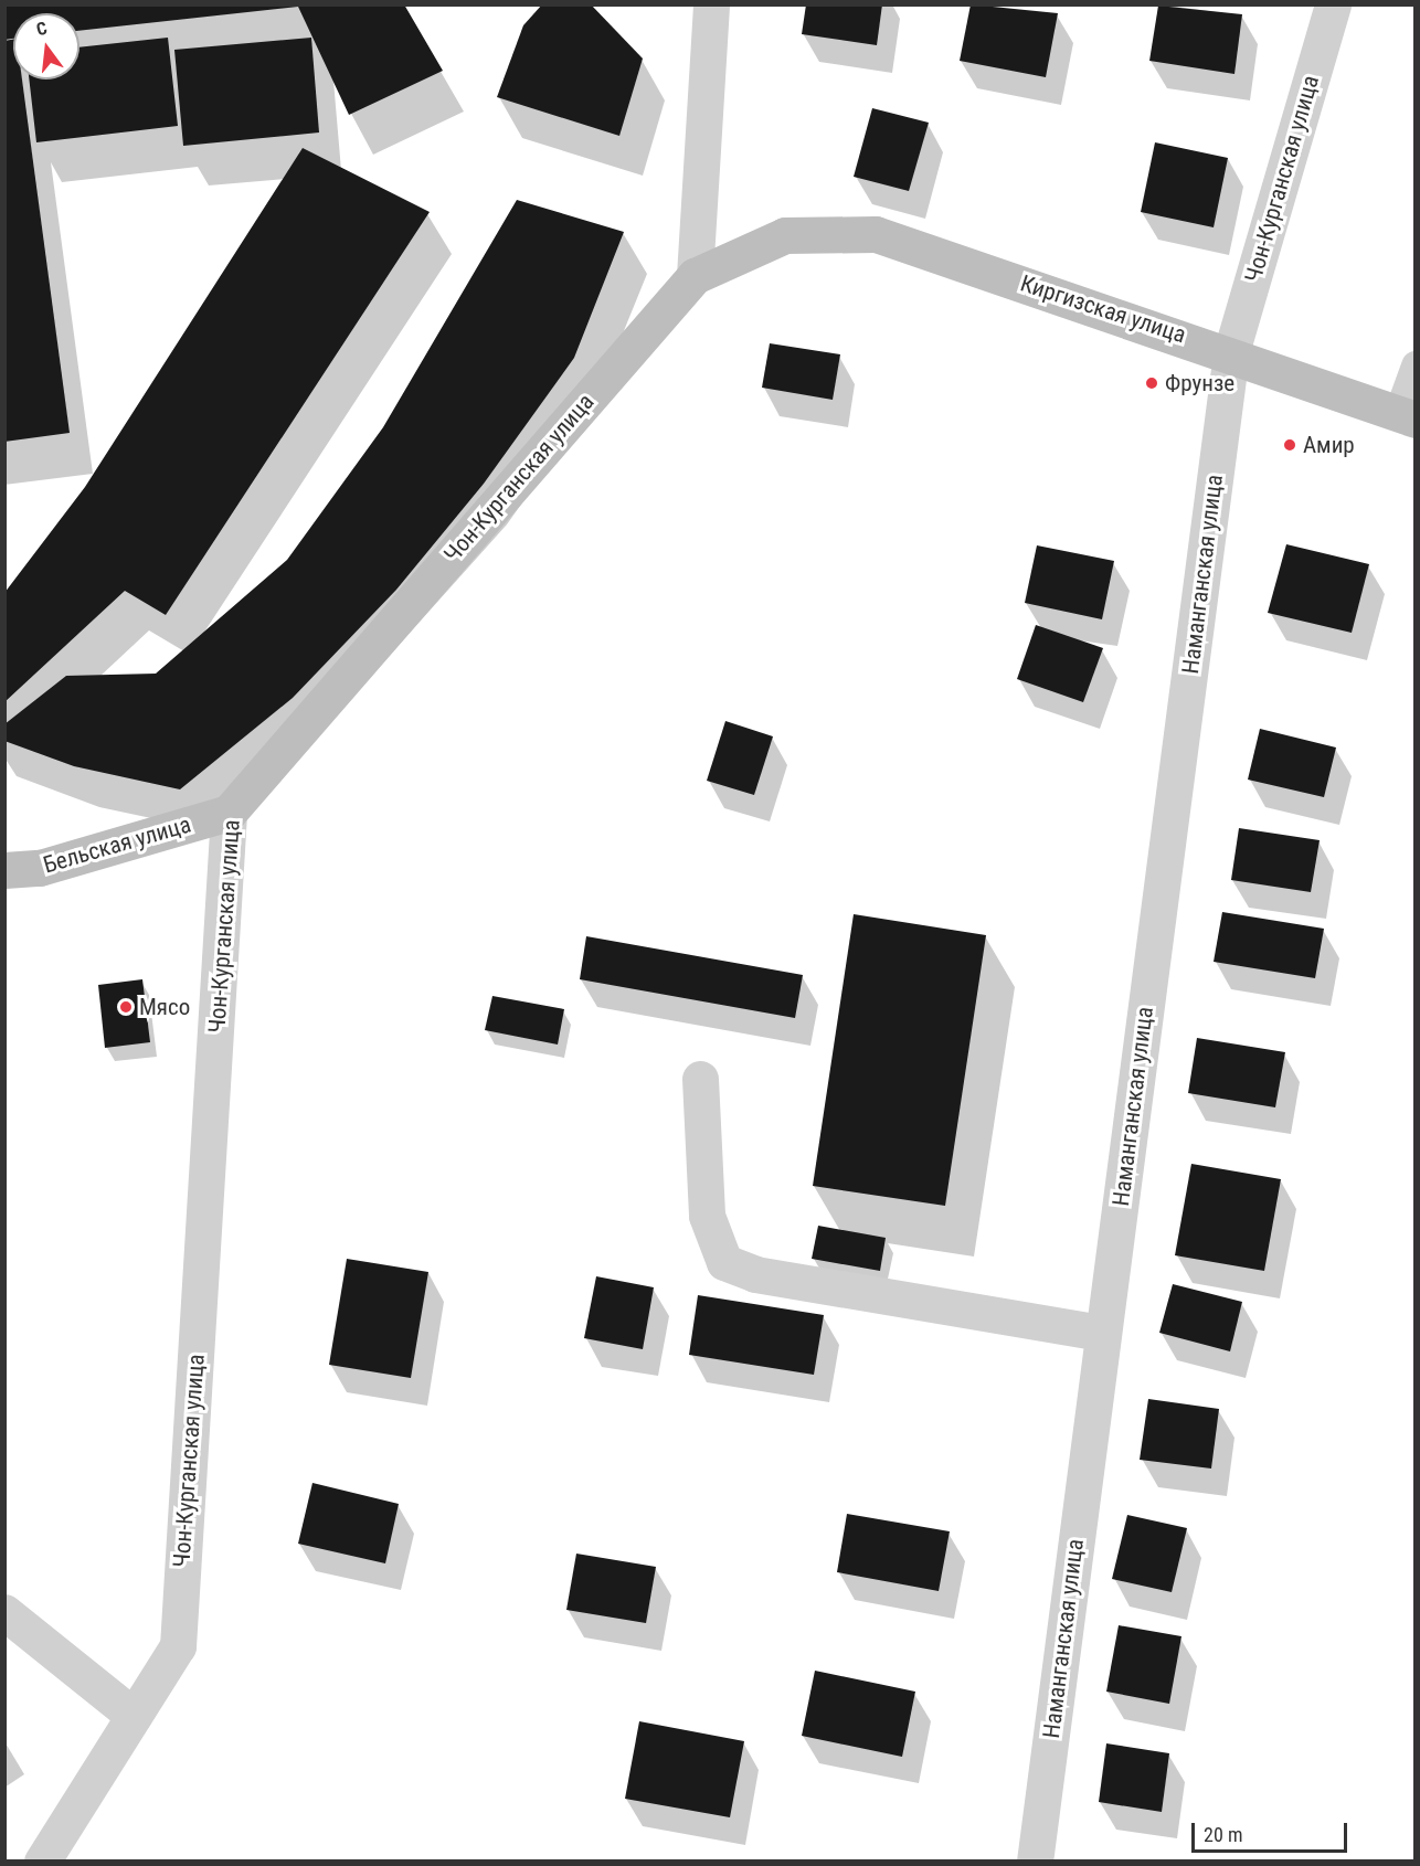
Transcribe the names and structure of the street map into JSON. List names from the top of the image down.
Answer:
{
  "streets": {
    "street": [
      "Чон-Курганская улица",
      "Киргизская улица",
      "Наманганская улица",
      "Бельская улица"
    ]
  },
  "crossings": [
    ["Чон-Курганская улица", "Киргизская улица"],
    ["Чон-Курганская улица", "Наманганская улица"],
    ["Чон-Курганская улица", "Бельская улица"],
    ["Киргизская улица", "Наманганская улица"]
  ],
  "places": ["Фрунзе", "Амир", "Мясо"],
  "scale_bar": "20 m",
  "north": "top"
}
